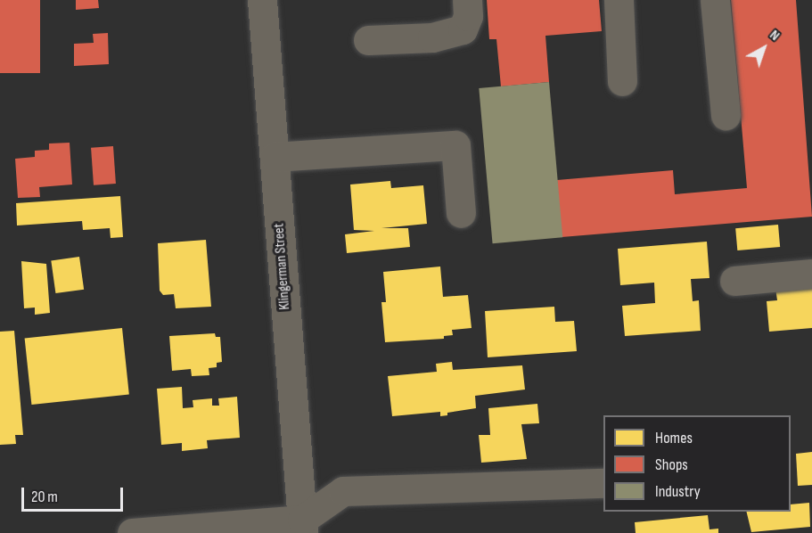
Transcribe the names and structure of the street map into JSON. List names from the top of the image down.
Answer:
{
  "streets": {
    "street": ["Klingerman Street"]
  },
  "legend": ["Homes", "Shops", "Industry"],
  "scale_bar": "20 m",
  "north": "top right"
}
